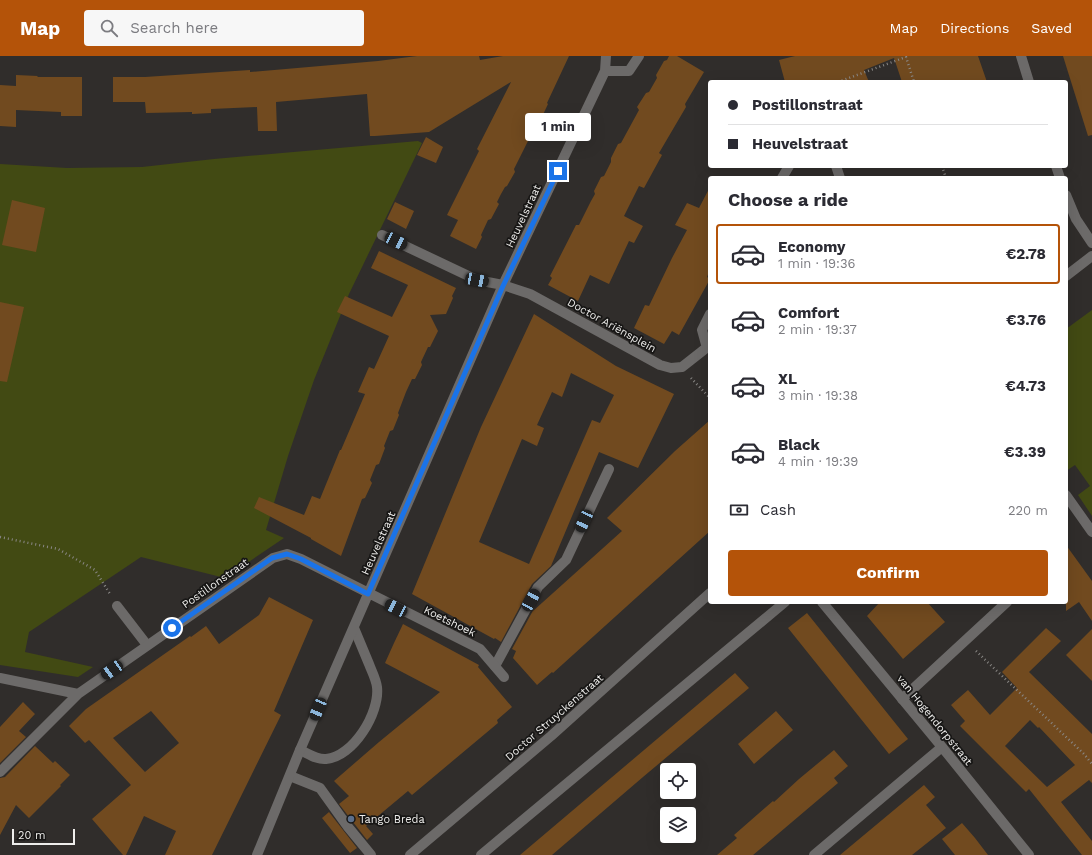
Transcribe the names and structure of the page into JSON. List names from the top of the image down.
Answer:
{
  "streets": {
    "street": [
      "Heuvelstraat",
      "Doctor Ariënsplein",
      "Postillonstraat",
      "Koetshoek",
      "Doctor Struyckenstraat",
      "van Hogendorpstraat"
    ]
  },
  "crossings": [
    ["Heuvelstraat", "Doctor Ariënsplein"],
    ["Heuvelstraat", "Postillonstraat"],
    ["Heuvelstraat", "Koetshoek"],
    ["Postillonstraat", "Koetshoek"]
  ],
  "places": ["Tango Breda"],
  "scale_bar": "20 m",
  "page": {
    "header": "Map",
    "search": "Search here",
    "nav": ["Map", "Directions", "Saved"],
    "banner": ["Postillonstraat", "Heuvelstraat"],
    "bubble": "1 min",
    "heading": "Choose a ride",
    "list": [
      {
        "name": "Economy",
        "note": "1 min · 19:36",
        "value": "€2.78"
      },
      {
        "name": "Comfort",
        "note": "2 min · 19:37",
        "value": "€3.76"
      },
      {
        "name": "XL",
        "note": "3 min · 19:38",
        "value": "€4.73"
      },
      {
        "name": "Black",
        "note": "4 min · 19:39",
        "value": "€3.39"
      }
    ],
    "pay": ["Cash", "220 m"],
    "buttons": "Confirm",
    "scale": "20 m"
  }
}
